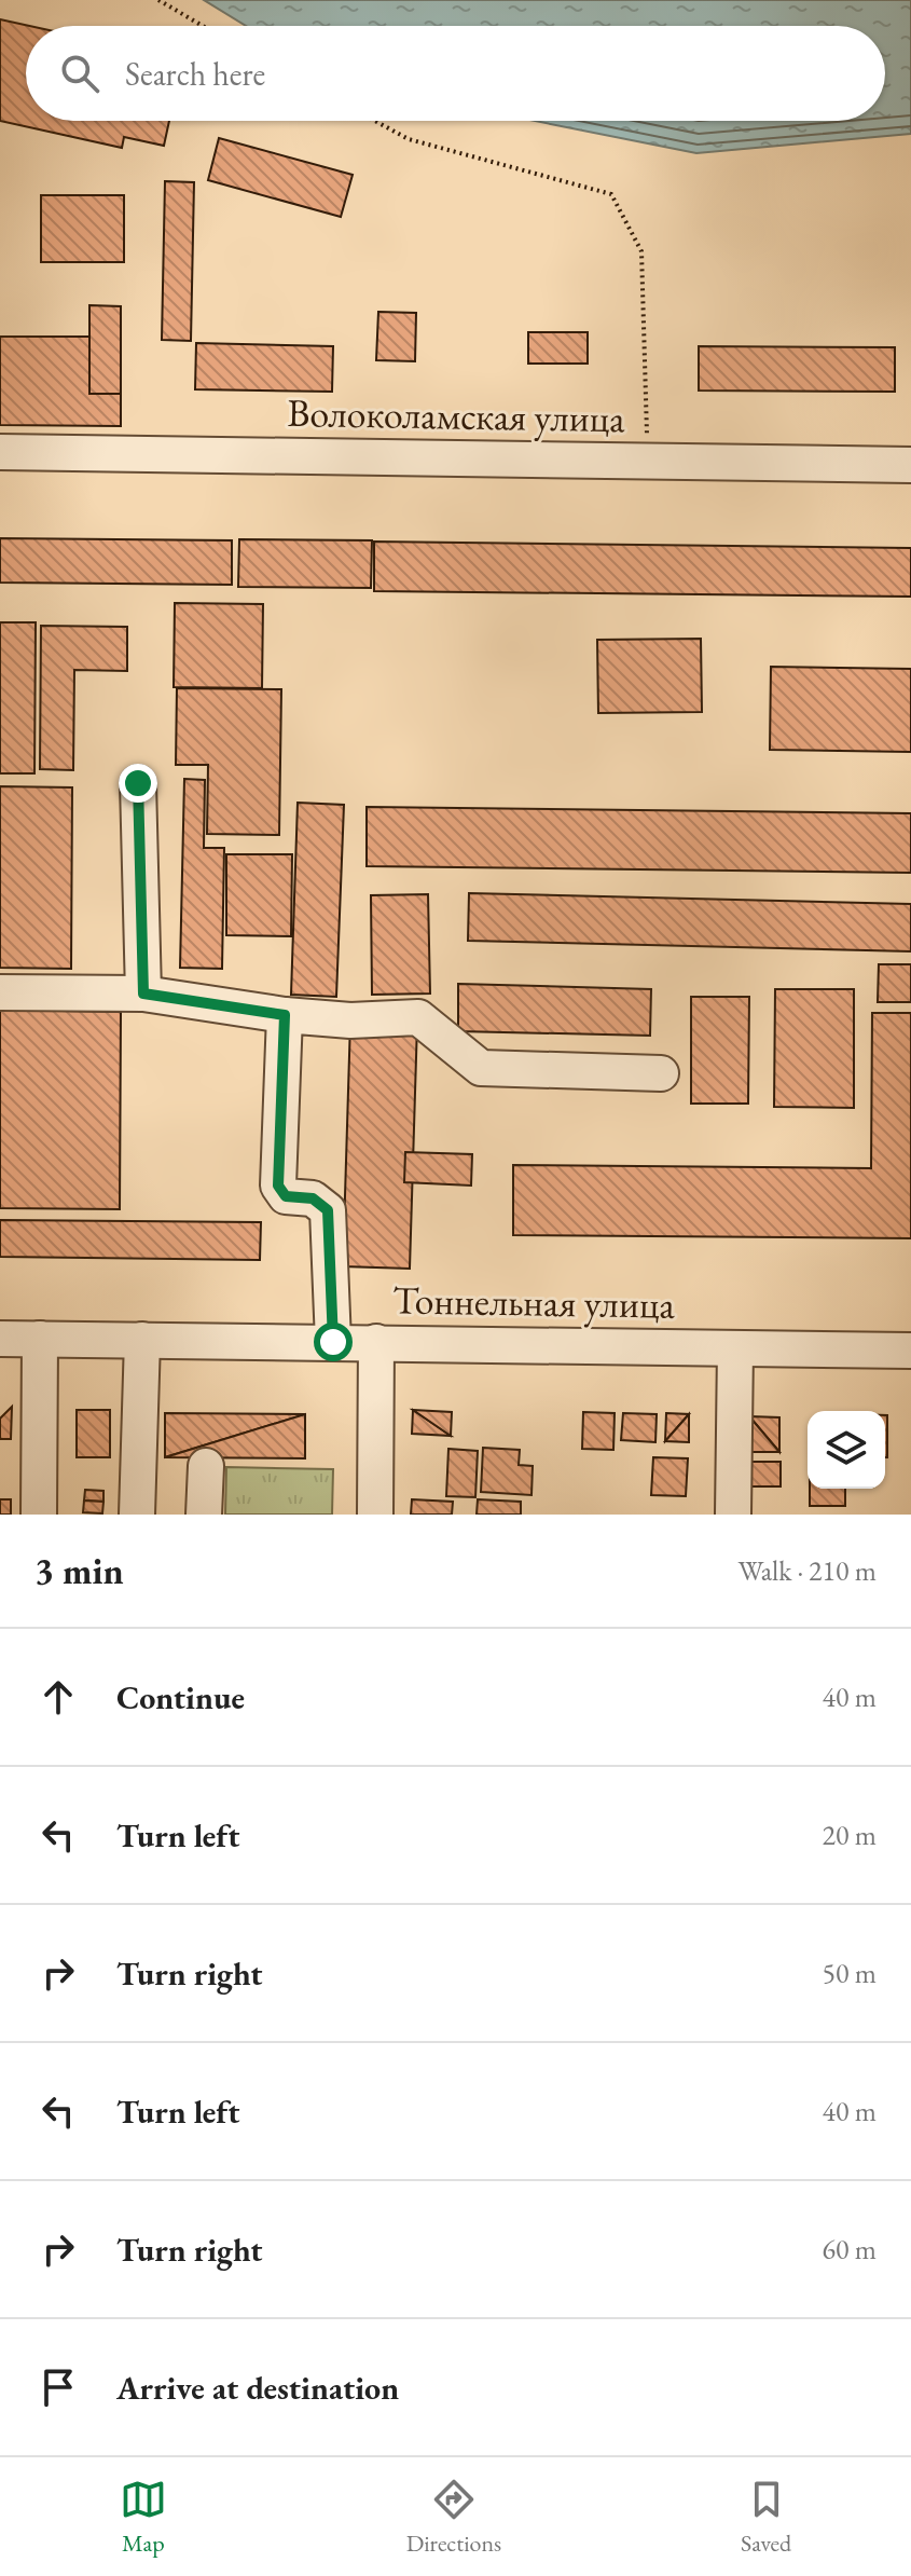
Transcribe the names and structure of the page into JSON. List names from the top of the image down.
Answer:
{
  "streets": {
    "street": ["Волоколамская улица", "Тоннельная улица"]
  },
  "page": {
    "search": "Search here",
    "heading": ["3 min", "Walk · 210 m"],
    "list": [
      ["Continue", "40 m"],
      ["Turn left", "20 m"],
      ["Turn right", "50 m"],
      ["Turn left", "40 m"],
      ["Turn right", "60 m"],
      "Arrive at destination"
    ],
    "nav": ["Map", "Directions", "Saved"]
  }
}
